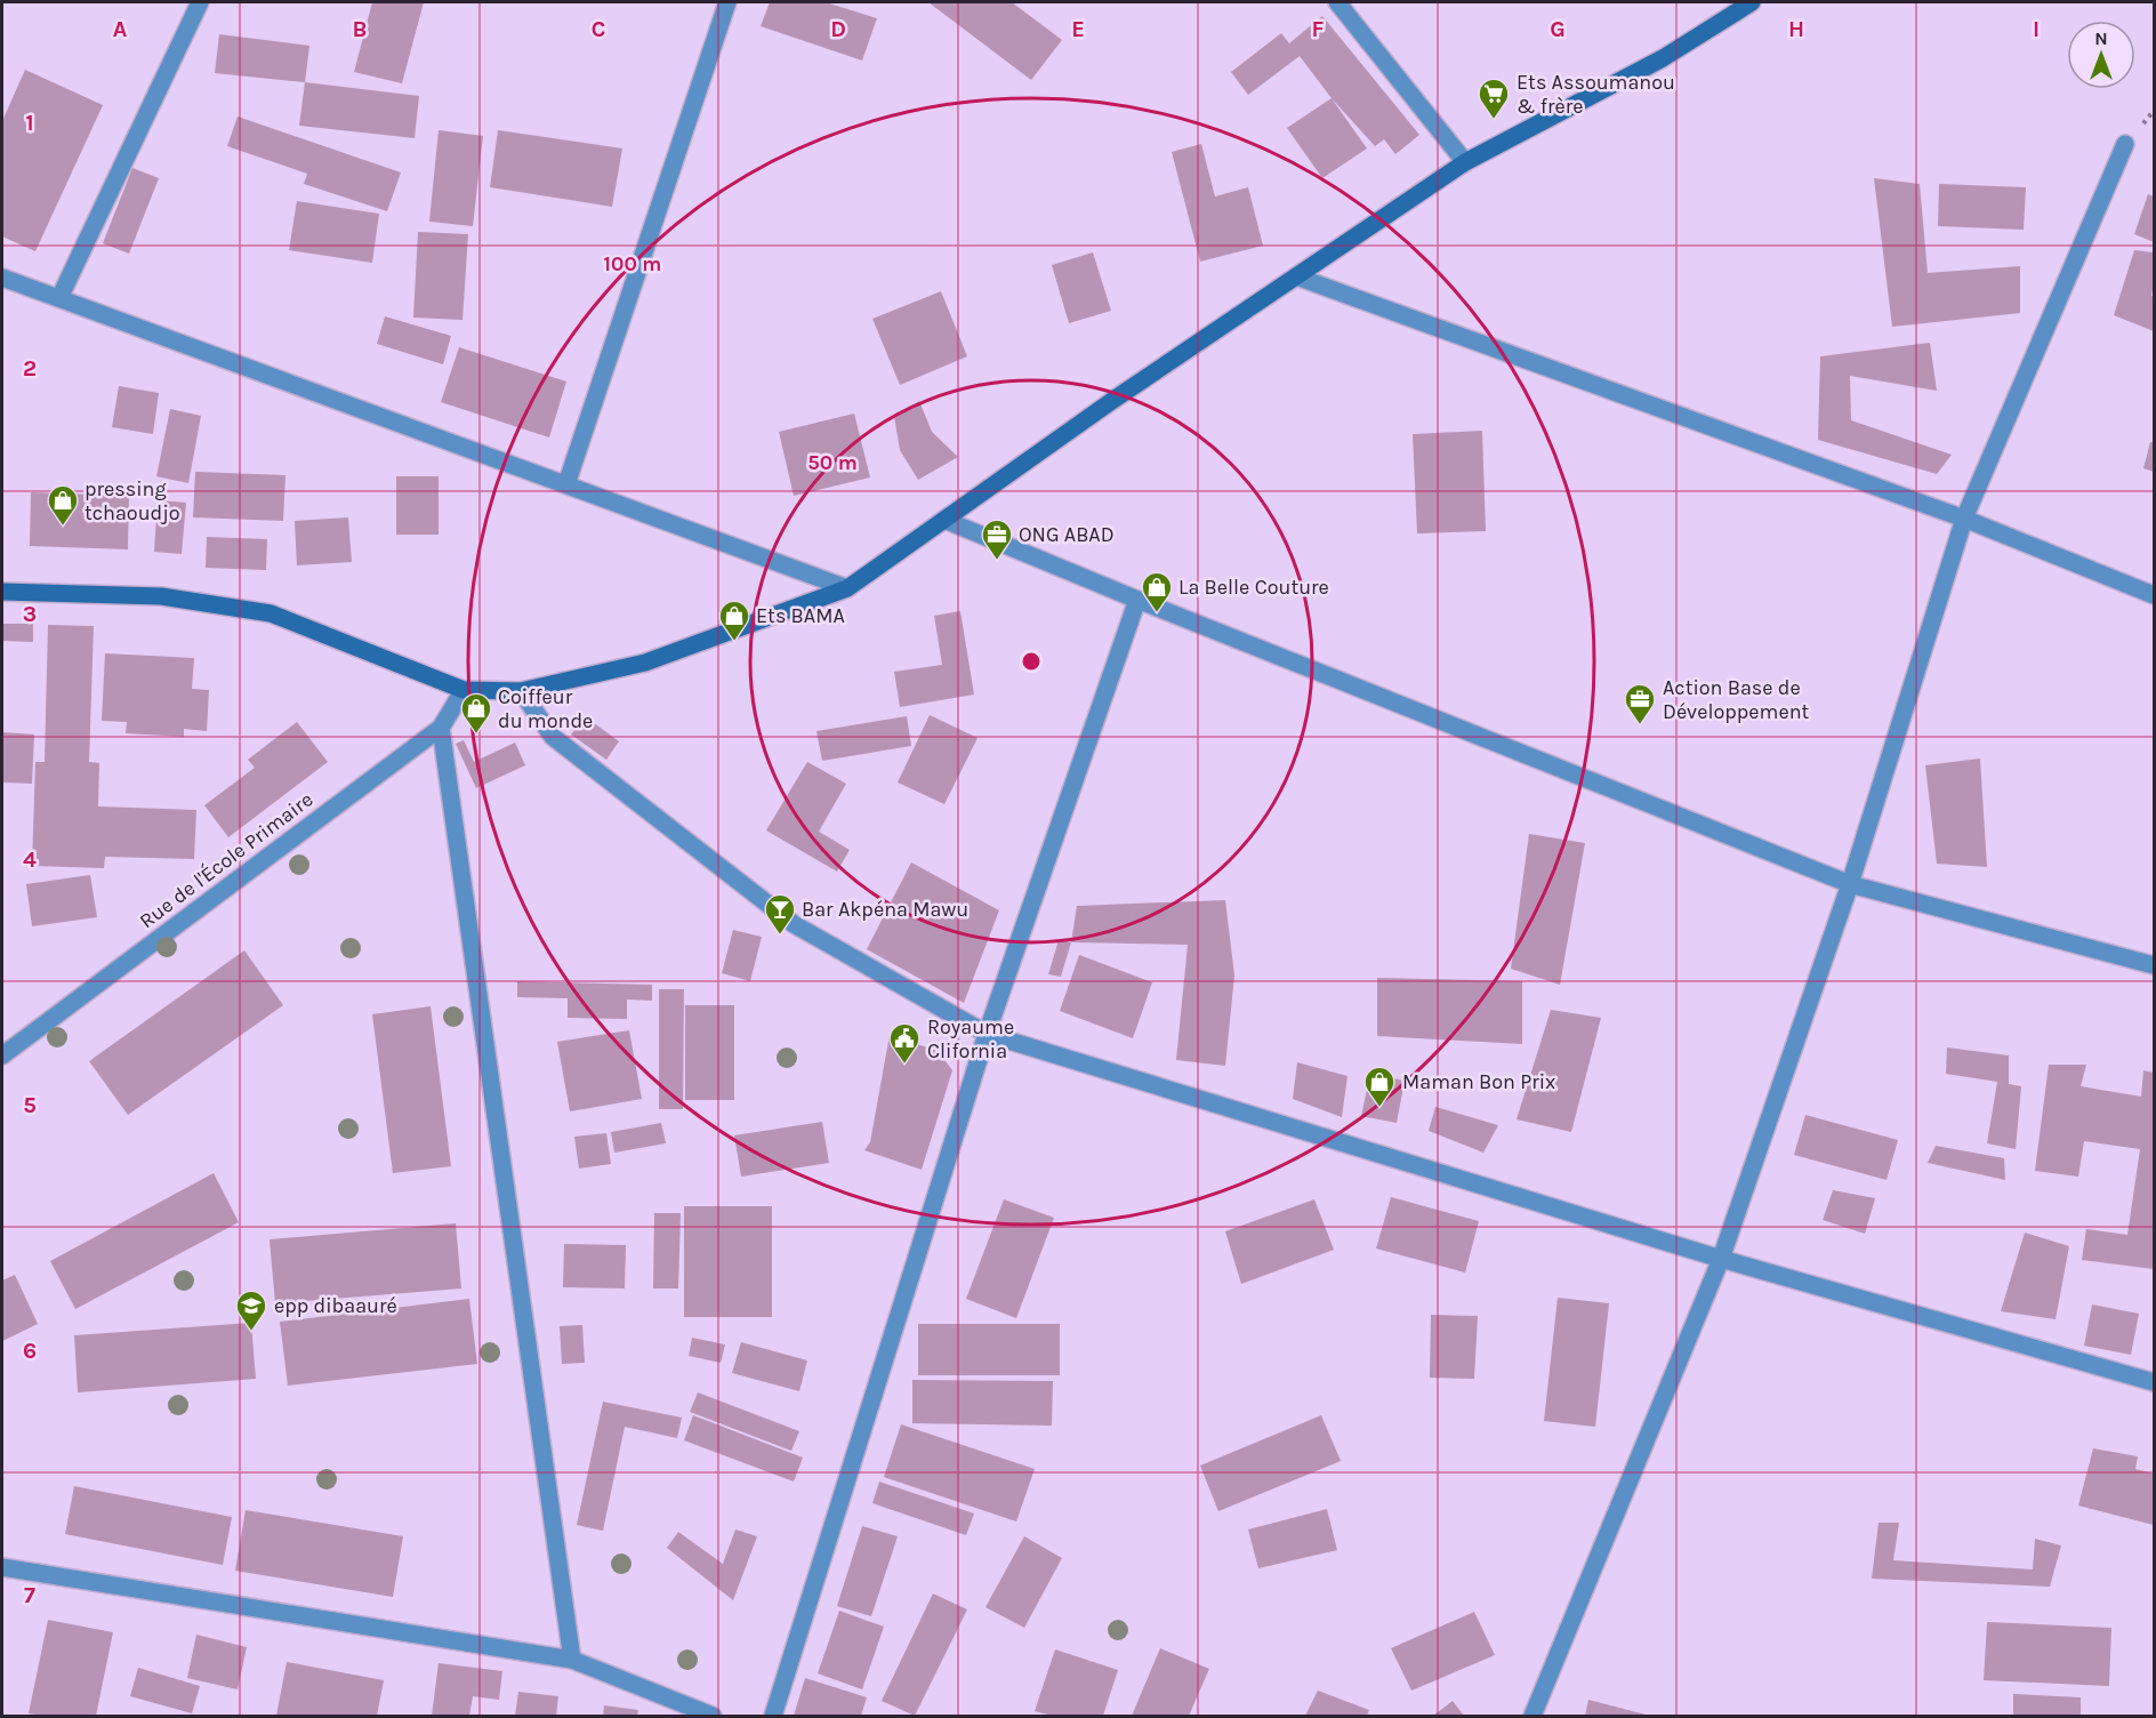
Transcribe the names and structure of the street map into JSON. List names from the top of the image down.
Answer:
{
  "streets": {
    "street": ["Rue de l'École Primaire"]
  },
  "places": {
    "supermarket": ["Ets Assoumanou & frère"],
    "shop": [
      "pressing tchaoudjo",
      "La Belle Couture",
      "Ets BAMA",
      "Coiffeur du monde",
      "Maman Bon Prix"
    ],
    "office": ["ONG ABAD", "Action Base de Développement"],
    "bar": ["Bar Akpéna Mawu"],
    "public building": ["Royaume Clifornia"],
    "school or university": ["epp dibaauré"]
  },
  "north": "top",
  "grid": {
    "columns": [
      "A",
      "B",
      "C",
      "D",
      "E",
      "F",
      "G",
      "H",
      "I"
    ],
    "rows": [
      "1",
      "2",
      "3",
      "4",
      "5",
      "6",
      "7"
    ]
  },
  "rings": ["100 m", "50 m"]
}
